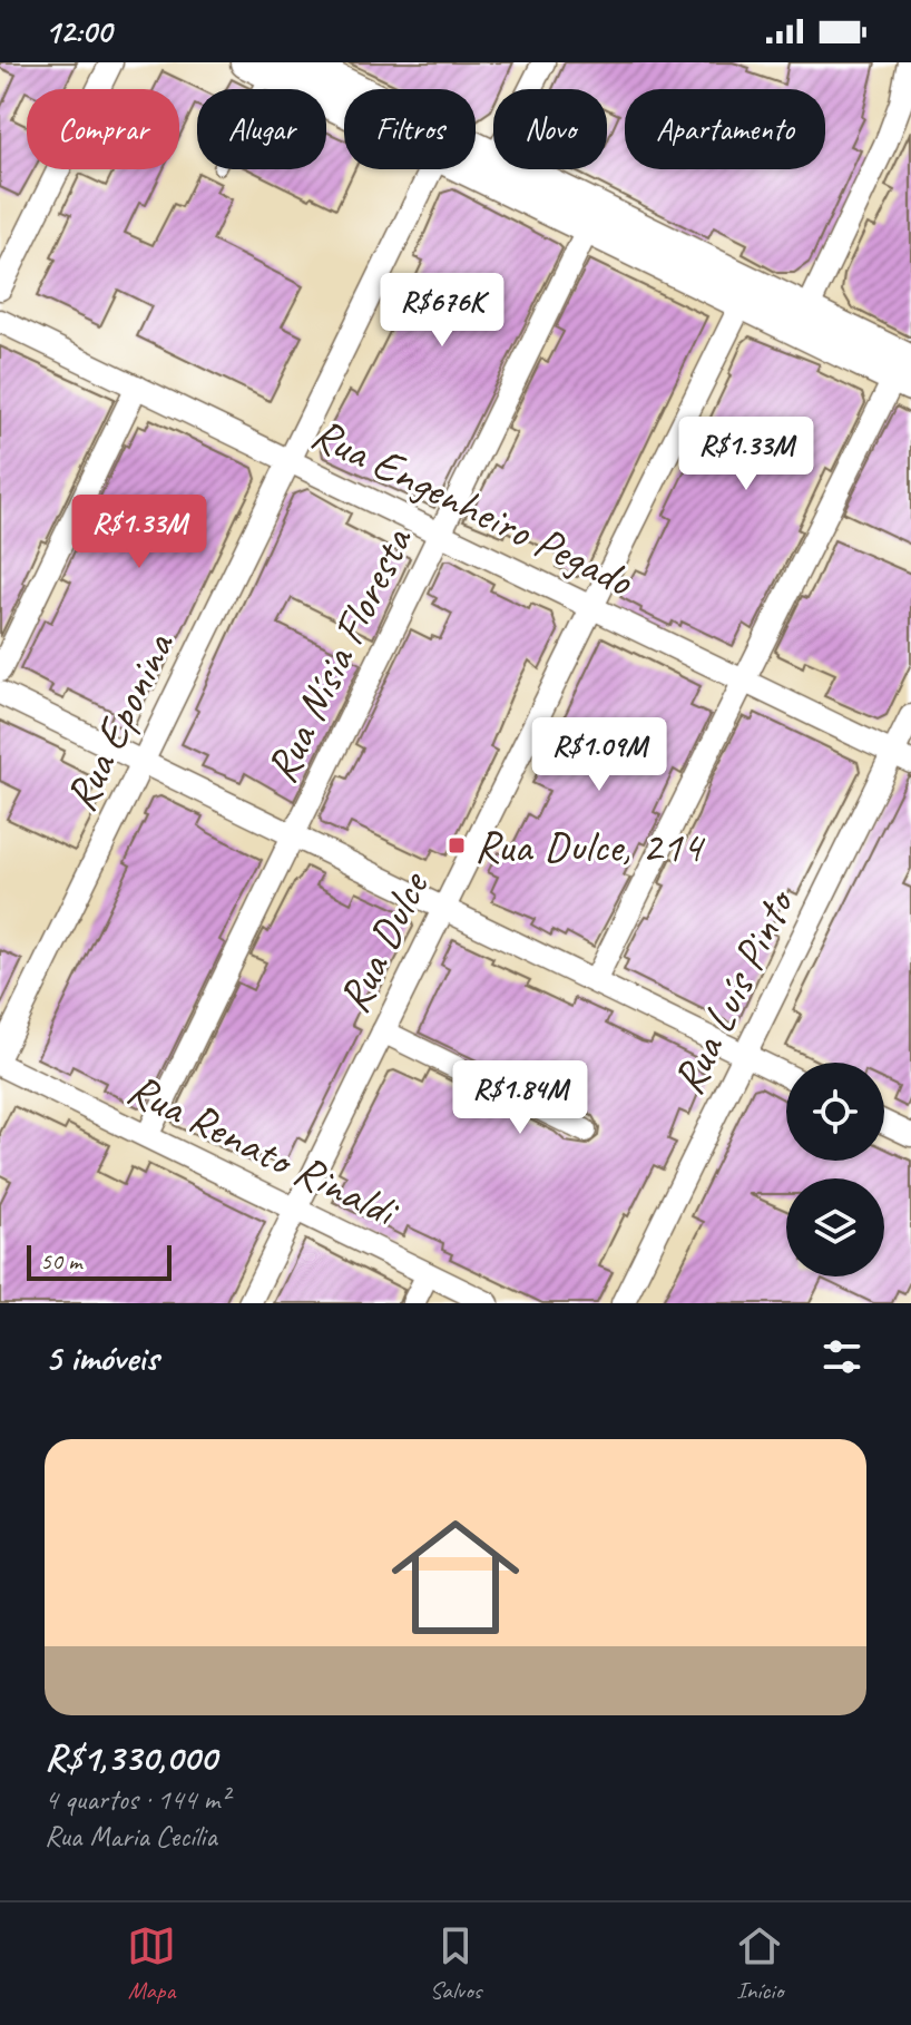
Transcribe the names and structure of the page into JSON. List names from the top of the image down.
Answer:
{
  "streets": {
    "street": [
      "Rua Engenheiro Pegado",
      "Rua Nísia Floresta",
      "Rua Eponina",
      "Rua Dulce",
      "Rua Luís Pinto",
      "Rua Renato Rinaldi"
    ]
  },
  "crossings": [
    ["Rua Engenheiro Pegado", "Rua Nísia Floresta"],
    ["Rua Engenheiro Pegado", "Rua Eponina"],
    ["Rua Engenheiro Pegado", "Rua Dulce"],
    ["Rua Engenheiro Pegado", "Rua Luís Pinto"],
    ["Rua Nísia Floresta", "Rua Renato Rinaldi"],
    ["Rua Dulce", "Rua Renato Rinaldi"]
  ],
  "places": {
    "transit": ["Rua Dulce, 214"]
  },
  "scale_bar": "50 m",
  "page": {
    "status": "12:00",
    "chip": [
      "Comprar",
      "Alugar",
      "Filtros",
      "Novo",
      "Apartamento"
    ],
    "price": [
      "R$676K",
      "R$1.33M",
      "R$1.33M",
      "R$1.09M",
      "R$1.84M"
    ],
    "scale": "50 m",
    "heading": "5 imóveis",
    "list": [
      {
        "name": "R$1,330,000",
        "note": "4 quartos · 144 m² · Rua Maria Cecília"
      }
    ],
    "tabs": ["Mapa", "Salvos", "Início"]
  }
}
